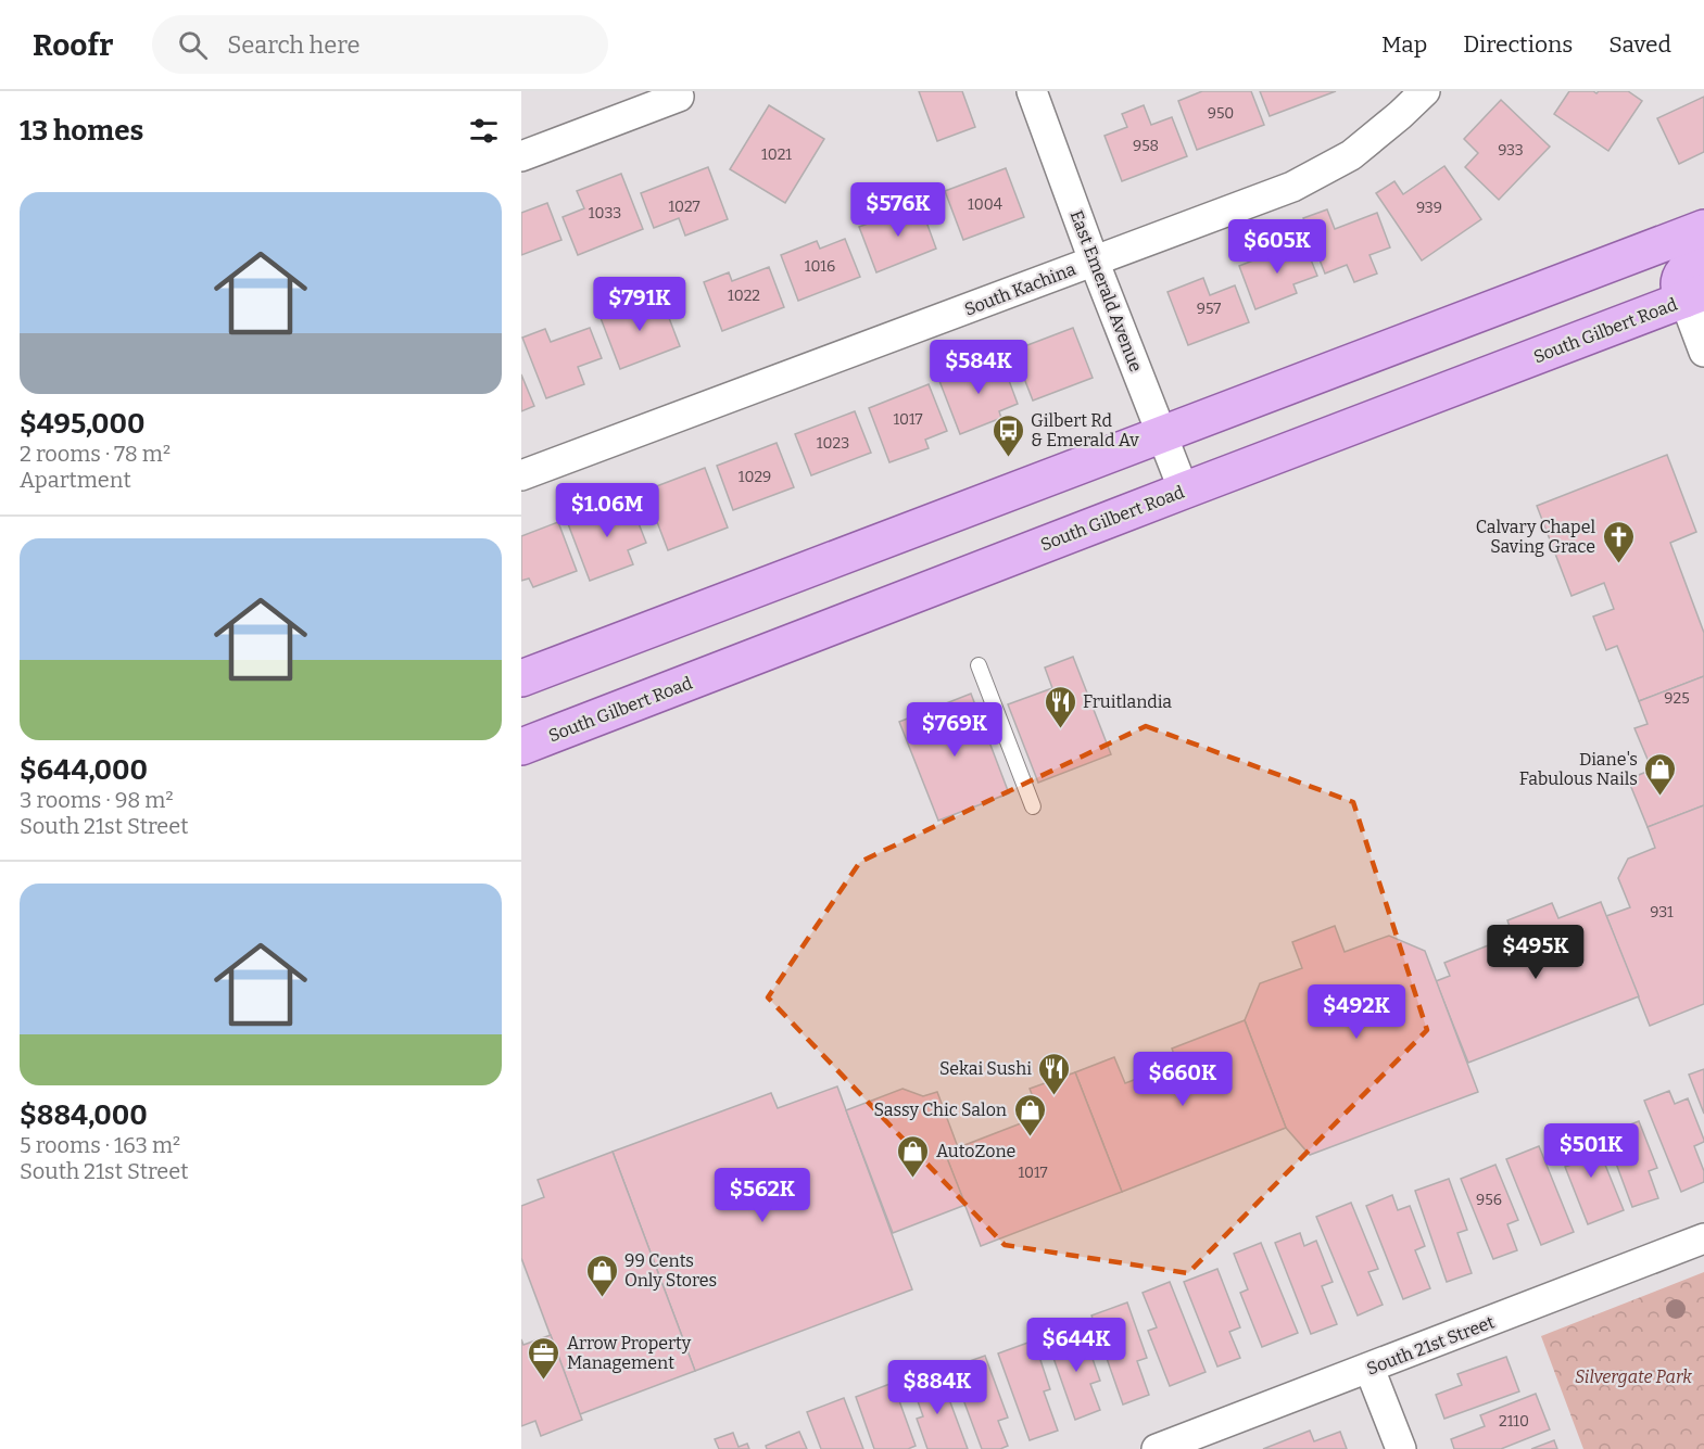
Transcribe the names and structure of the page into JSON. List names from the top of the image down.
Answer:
{
  "streets": {
    "main road": ["South Gilbert Road"],
    "street": ["South Kachina", "East Emerald Avenue", "South 21st Street"]
  },
  "crossings": [
    ["South Kachina", "East Emerald Avenue"],
    ["East Emerald Avenue", "South Gilbert Road"]
  ],
  "parks": ["Silvergate Park"],
  "places": {
    "bus stop": ["Gilbert Rd & Emerald Av"],
    "church": ["Calvary Chapel Saving Grace"],
    "restaurant": ["Fruitlandia", "Sekai Sushi"],
    "shop": [
      "Diane's Fabulous Nails",
      "Sassy Chic Salon",
      "AutoZone",
      "99 Cents Only Stores"
    ],
    "office": ["Arrow Property Management"]
  },
  "house_numbers": [
    "950",
    "958",
    "933",
    "1021",
    "1004",
    "1027",
    "939",
    "1033",
    "1016",
    "1022",
    "957",
    "1017",
    "1023",
    "1029",
    "925",
    "931",
    "1017",
    "956",
    "2110"
  ],
  "page": {
    "header": "Roofr",
    "search": "Search here",
    "nav": ["Map", "Directions", "Saved"],
    "heading": "13 homes",
    "list": [
      {
        "name": "$495,000",
        "note": "2 rooms · 78 m² · Apartment"
      },
      {
        "name": "$644,000",
        "note": "3 rooms · 98 m² · South 21st Street"
      },
      {
        "name": "$884,000",
        "note": "5 rooms · 163 m² · South 21st Street"
      }
    ],
    "price": [
      "$576K",
      "$605K",
      "$791K",
      "$584K",
      "$1.06M",
      "$769K",
      "$495K",
      "$492K",
      "$660K",
      "$501K",
      "$562K",
      "$644K",
      "$884K"
    ]
  }
}
